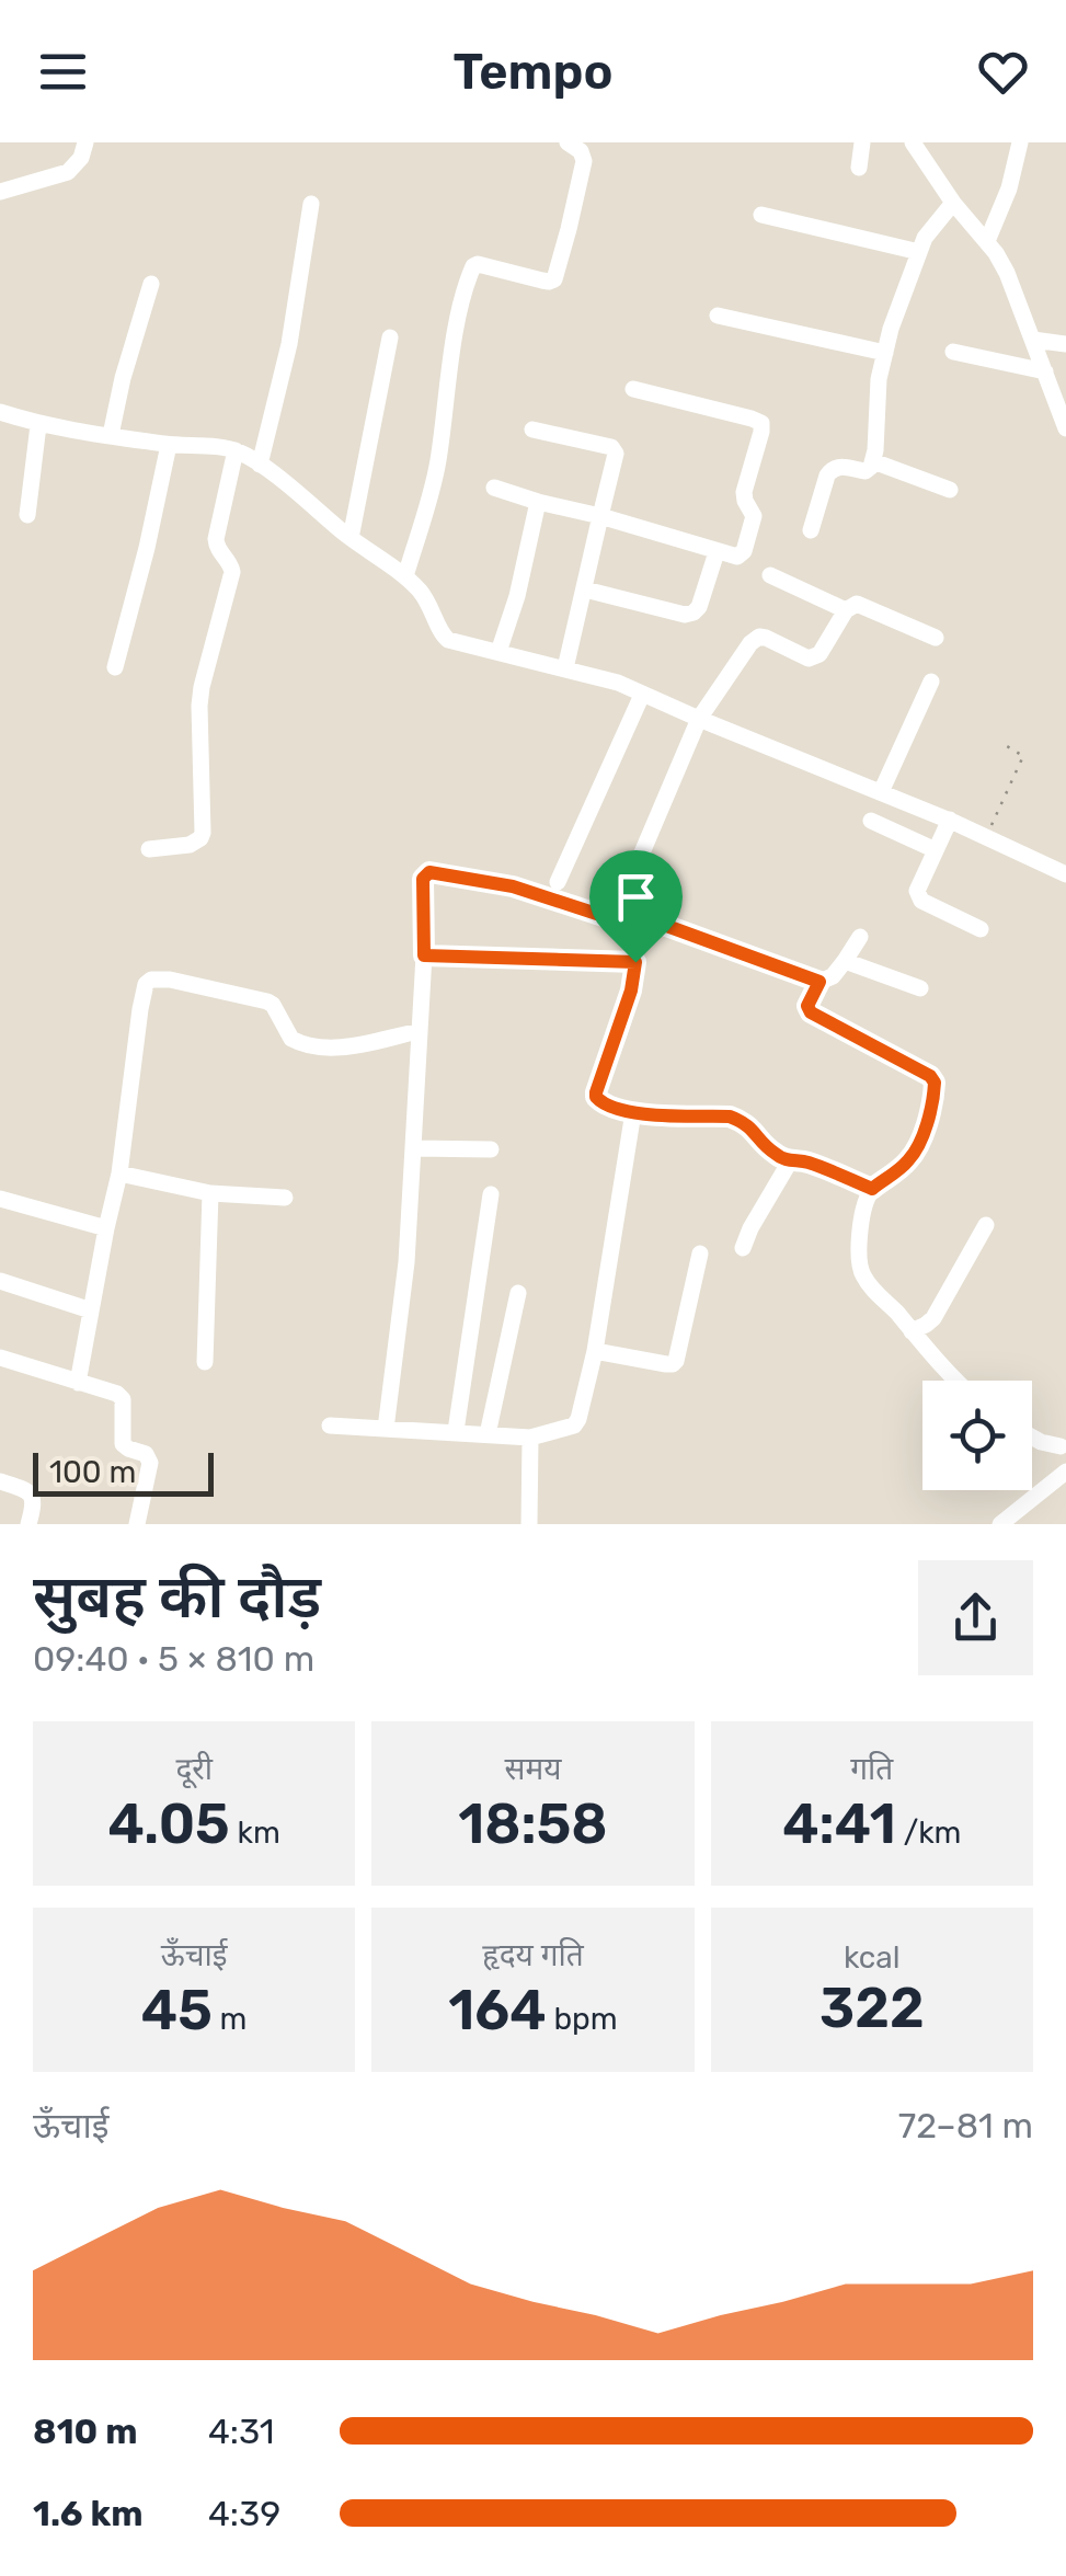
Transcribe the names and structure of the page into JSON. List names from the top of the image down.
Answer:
{
  "scale_bar": "100 m",
  "page": {
    "header": "Tempo",
    "scale": "100 m",
    "heading": ["सुबह की दौड़", "09:40 · 5 × 810 m"],
    "stats": [
      ["दूरी", "4.05 km"],
      ["समय", "18:58"],
      ["गति", "4:41 /km"],
      ["ऊँचाई", "45 m"],
      ["हृदय गति", "164 bpm"],
      ["kcal", "322"]
    ],
    "chart": ["ऊँचाई", "72–81 m"],
    "list": [
      {
        "name": "810 m",
        "note": "4:31"
      },
      {
        "name": "1.6 km",
        "note": "4:39"
      }
    ]
  }
}
